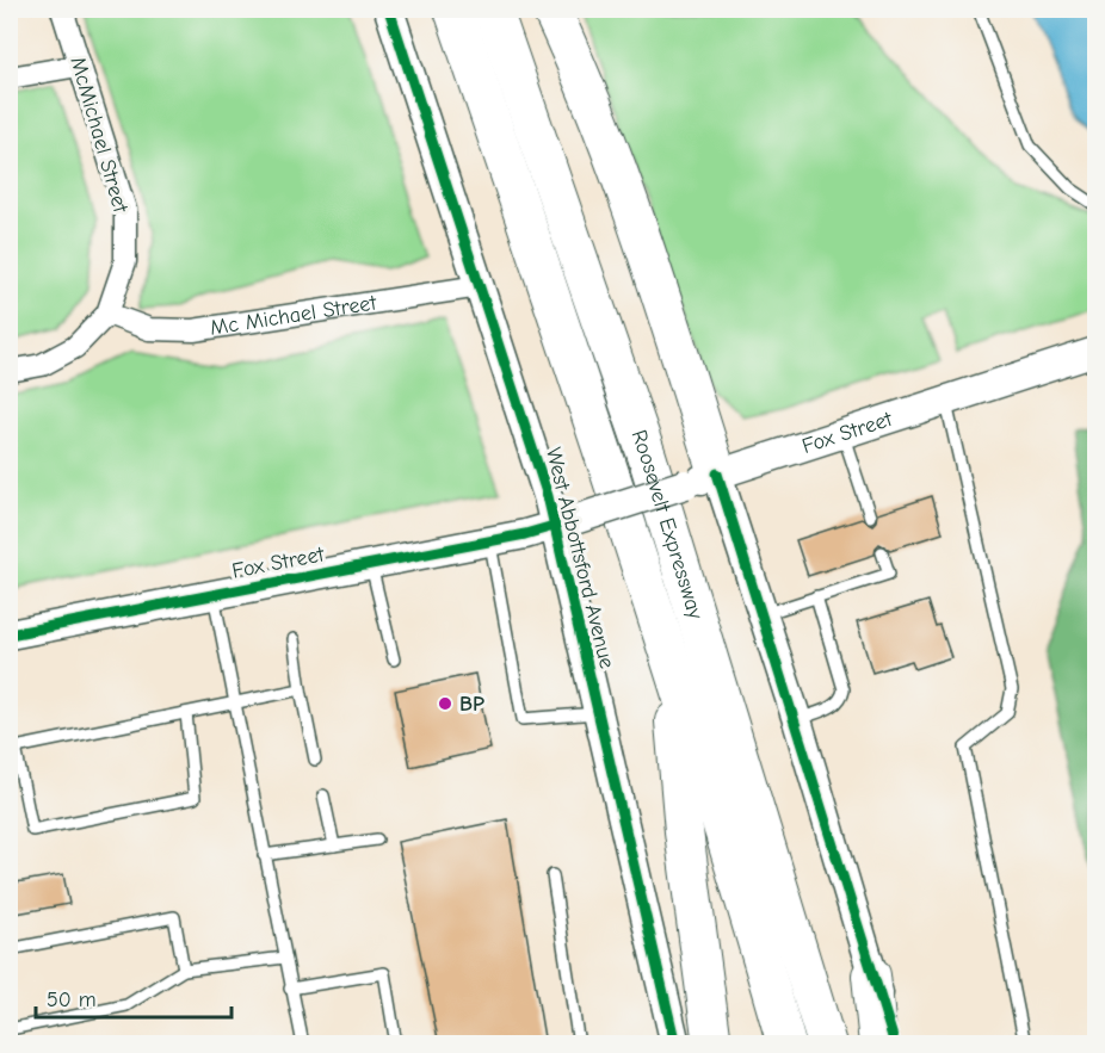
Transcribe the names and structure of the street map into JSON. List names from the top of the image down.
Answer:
{
  "streets": {
    "highway": ["Roosevelt Expressway"],
    "street": [
      "McMichael Street",
      "Mc Michael Street",
      "Fox Street",
      "West Abbottsford Avenue"
    ]
  },
  "crossings": [
    ["McMichael Street", "Mc Michael Street"],
    ["Mc Michael Street", "West Abbottsford Avenue"],
    ["Fox Street", "West Abbottsford Avenue"]
  ],
  "places": ["BP"],
  "scale_bar": "50 m"
}
